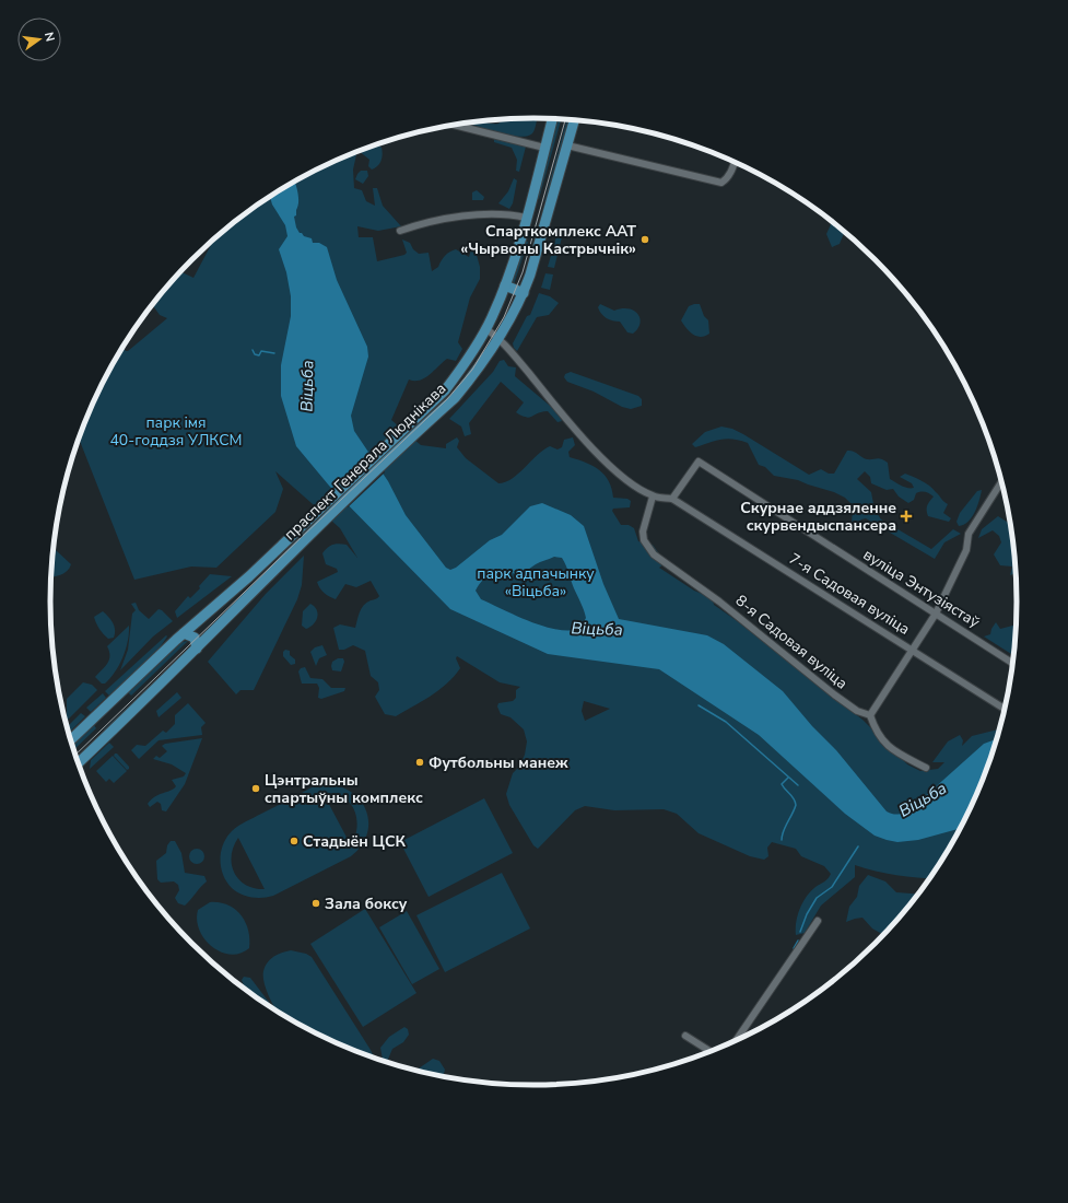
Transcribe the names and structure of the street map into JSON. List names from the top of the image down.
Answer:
{
  "streets": {
    "main road": ["праспект Генерала Люднікава"],
    "street": ["вуліца Энтузіястаў", "7-я Садовая вуліца", "8-я Садовая вуліца"]
  },
  "crossings": [
    ["вуліца Энтузіястаў", "7-я Садовая вуліца"]
  ],
  "water": ["Віцьба"],
  "parks": ["парк імя 40-годдзя УЛКСМ", "парк адпачынку «Віцьба»"],
  "places": {
    "other": [
      "Спарткомплекс ААТ «Чырвоны Кастрычнік»",
      "Футбольны манеж",
      "Цэнтральны спартыўны комплекс",
      "Стадыён ЦСК",
      "Зала боксу"
    ],
    "health": ["Скурнае аддзяленне скурвендыспансера"]
  },
  "north": "right"
}
